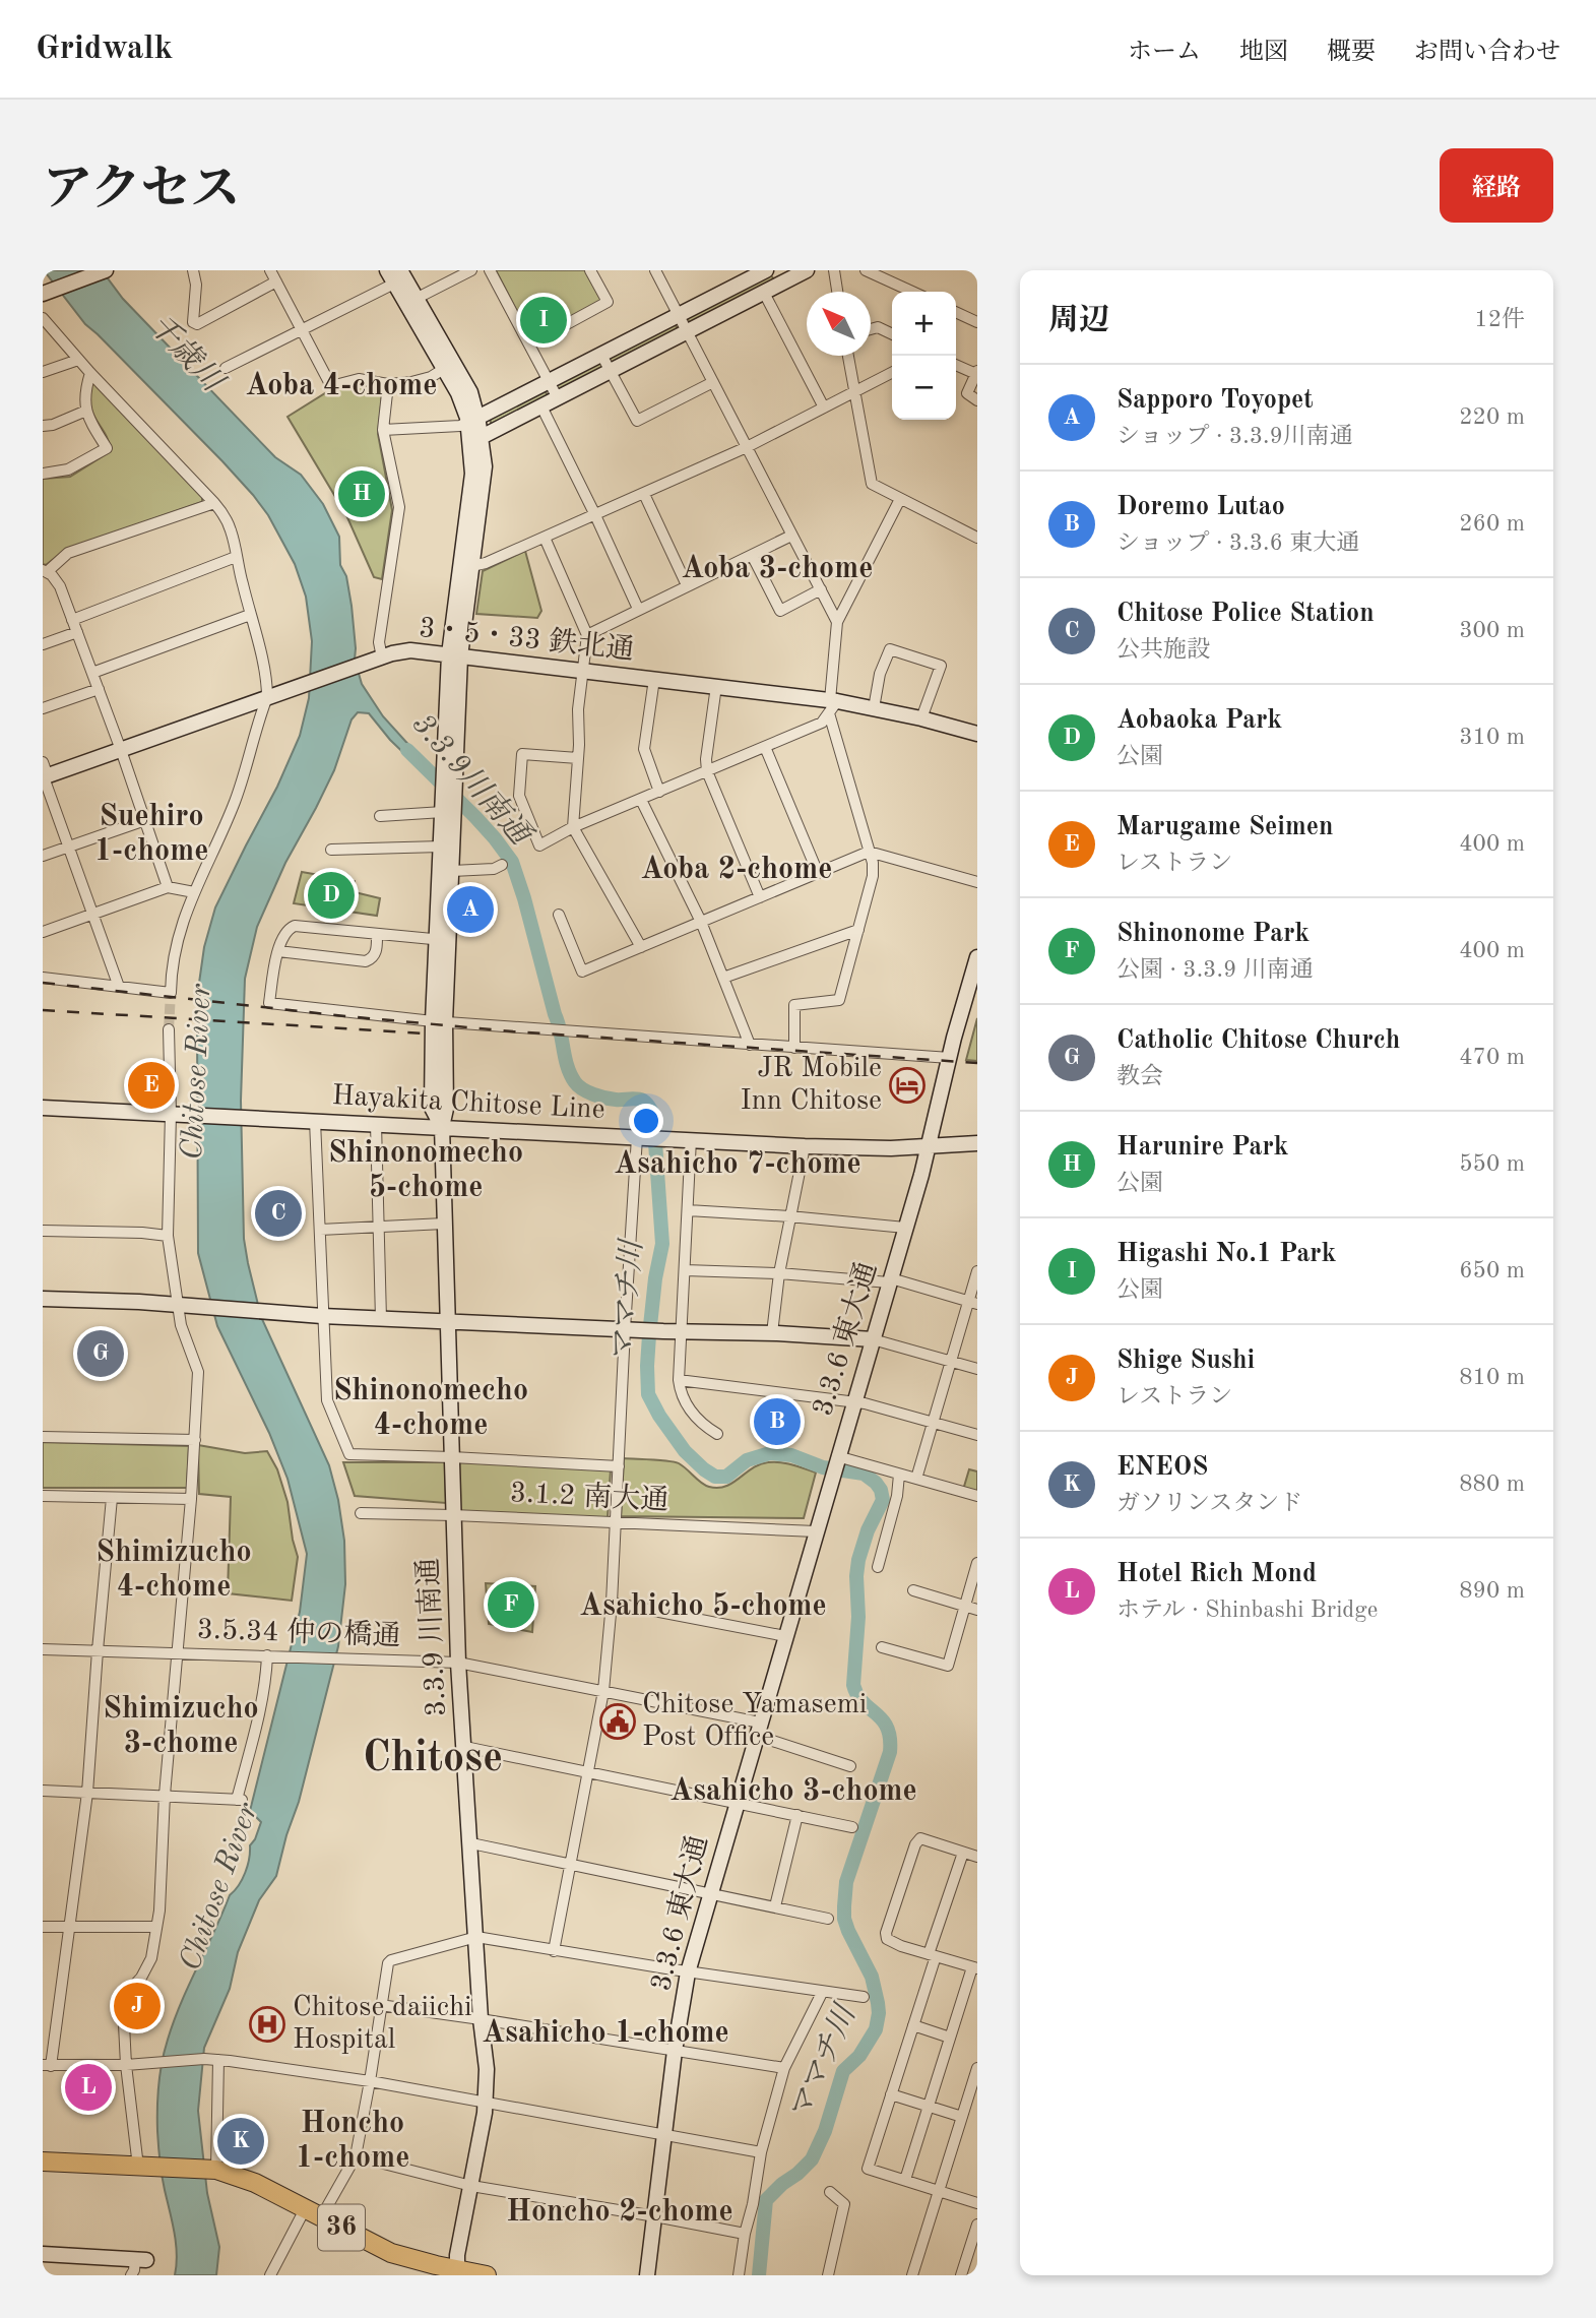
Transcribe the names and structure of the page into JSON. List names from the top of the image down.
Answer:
{
  "streets": {
    "highway": ["36"],
    "street": [
      "3・5・33 鉄北通",
      "Hayakita Chitose Line",
      "3.3.6 東大通",
      "3.1.2 南大通",
      "3.5.34 仲の橋通",
      "3.3.9 川南通"
    ]
  },
  "crossings": [
    ["Hayakita Chitose Line", "3.3.6 東大通"],
    ["Hayakita Chitose Line", "3.3.9 川南通"],
    ["3.3.6 東大通", "3.1.2 南大通"],
    ["3.3.6 東大通", "3.5.34 仲の橋通"],
    ["3.1.2 南大通", "3.3.9 川南通"],
    ["3.5.34 仲の橋通", "3.3.9 川南通"],
    ["3.3.9 川南通", "36"]
  ],
  "districts": [
    "Aoba 4-chome",
    "Aoba 3-chome",
    "Suehiro 1-chome",
    "Aoba 2-chome",
    "Shinonomecho 5-chome",
    "Asahicho 7-chome",
    "Shinonomecho 4-chome",
    "Shimizucho 4-chome",
    "Asahicho 5-chome",
    "Shimizucho 3-chome",
    "Chitose",
    "Asahicho 3-chome",
    "Asahicho 1-chome",
    "Honcho 1-chome",
    "Honcho 2-chome"
  ],
  "water": [
    "千歳川",
    "3.3.9川南通",
    "Chitose River",
    "ママチ川"
  ],
  "places": {
    "hotel": ["JR Mobile Inn Chitose"],
    "public building": ["Chitose Yamasemi Post Office"],
    "hospital": ["Chitose daiichi Hospital"]
  },
  "north": "top left",
  "page": {
    "header": "Gridwalk",
    "nav": [
      "ホーム",
      "地図",
      "概要",
      "お問い合わせ"
    ],
    "title": "アクセス",
    "buttons": "経路",
    "heading": ["周辺", "12件"],
    "map_buttons": ["+", "−"],
    "pins": [
      "I",
      "H",
      "D",
      "A",
      "E",
      "C",
      "G",
      "B",
      "F",
      "J",
      "L",
      "K"
    ],
    "list": [
      {
        "mark": "A",
        "name": "Sapporo Toyopet",
        "note": "ショップ · 3.3.9川南通",
        "value": "220 m"
      },
      {
        "mark": "B",
        "name": "Doremo Lutao",
        "note": "ショップ · 3.3.6 東大通",
        "value": "260 m"
      },
      {
        "mark": "C",
        "name": "Chitose Police Station",
        "note": "公共施設",
        "value": "300 m"
      },
      {
        "mark": "D",
        "name": "Aobaoka Park",
        "note": "公園",
        "value": "310 m"
      },
      {
        "mark": "E",
        "name": "Marugame Seimen",
        "note": "レストラン",
        "value": "400 m"
      },
      {
        "mark": "F",
        "name": "Shinonome Park",
        "note": "公園 · 3.3.9 川南通",
        "value": "400 m"
      },
      {
        "mark": "G",
        "name": "Catholic Chitose Church",
        "note": "教会",
        "value": "470 m"
      },
      {
        "mark": "H",
        "name": "Harunire Park",
        "note": "公園",
        "value": "550 m"
      },
      {
        "mark": "I",
        "name": "Higashi No.1 Park",
        "note": "公園",
        "value": "650 m"
      },
      {
        "mark": "J",
        "name": "Shige Sushi",
        "note": "レストラン",
        "value": "810 m"
      },
      {
        "mark": "K",
        "name": "ENEOS",
        "note": "ガソリンスタンド",
        "value": "880 m"
      },
      {
        "mark": "L",
        "name": "Hotel Rich Mond",
        "note": "ホテル · Shinbashi Bridge",
        "value": "890 m"
      }
    ]
  }
}
